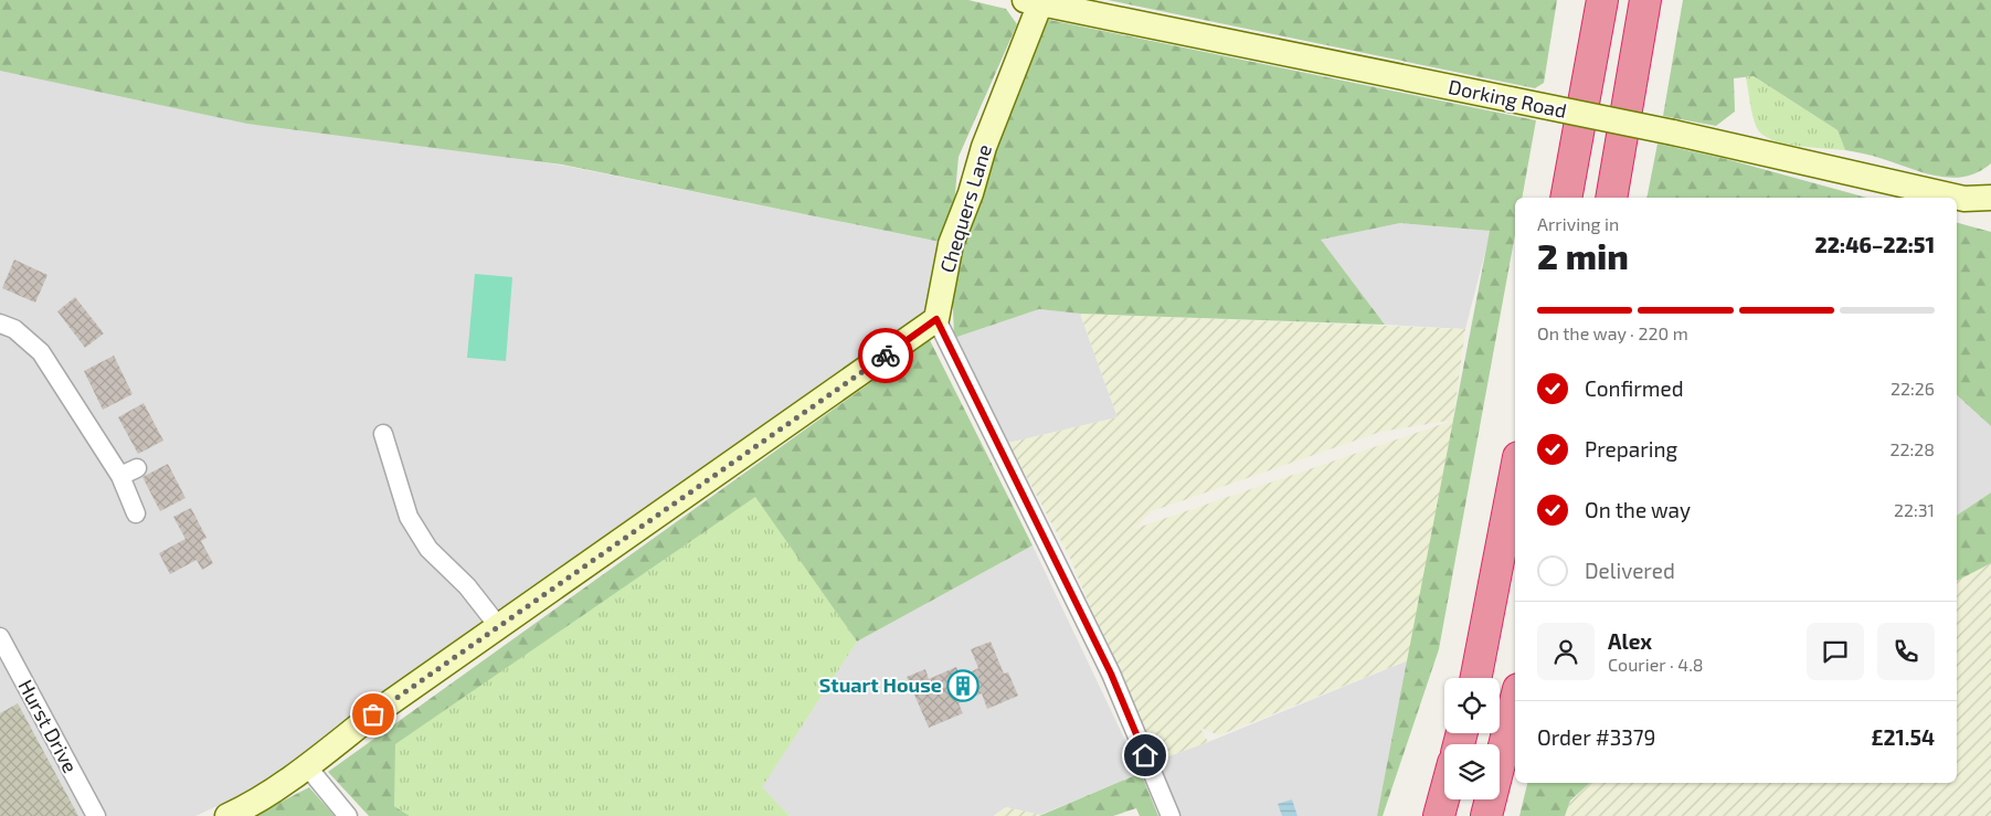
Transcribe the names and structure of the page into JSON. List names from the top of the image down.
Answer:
{
  "streets": {
    "main road": ["Dorking Road", "Chequers Lane"],
    "street": ["Hurst Drive"]
  },
  "crossings": [
    ["Dorking Road", "Chequers Lane"]
  ],
  "places": {
    "building": ["Stuart House"]
  },
  "page": {
    "heading": ["2 min", "Arriving in", "22:46–22:51"],
    "panel": [
      "Alex",
      "Courier · 4.8",
      "Order #3379",
      "£21.54"
    ],
    "bar": "On the way · 220 m",
    "list": [
      ["Confirmed", "22:26"],
      ["Preparing", "22:28"],
      ["On the way", "22:31"],
      "Delivered"
    ]
  }
}
